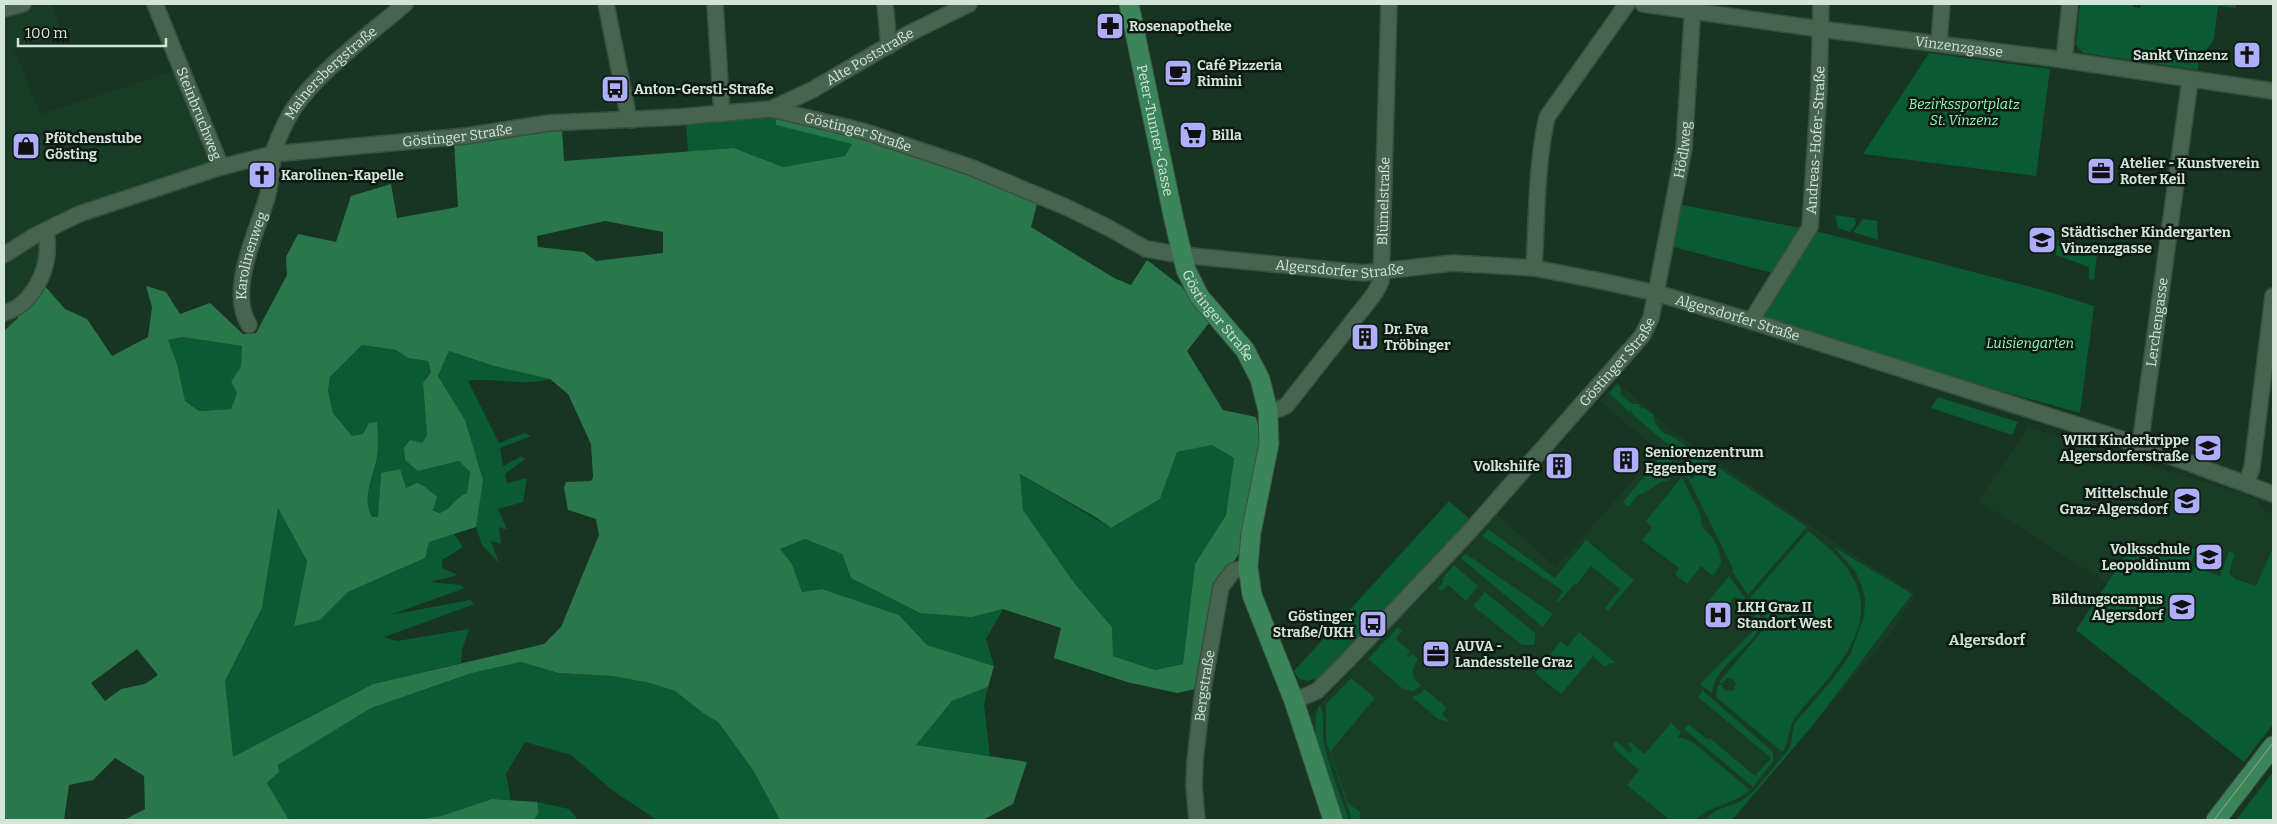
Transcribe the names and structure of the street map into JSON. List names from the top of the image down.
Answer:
{
  "streets": {
    "main road": ["Peter-Tunner-Gasse", "Göstinger Straße"],
    "street": [
      "Vinzenzgasse",
      "Alte Poststraße",
      "Mainersbergstraße",
      "Steinbruchweg",
      "Andreas-Hofer-Straße",
      "Hödlweg",
      "Blümelstraße",
      "Karolinenweg",
      "Algersdorfer Straße",
      "Lerchengasse",
      "Bergstraße"
    ]
  },
  "crossings": [
    ["Vinzenzgasse", "Andreas-Hofer-Straße"],
    ["Vinzenzgasse", "Hödlweg"],
    ["Vinzenzgasse", "Lerchengasse"],
    ["Alte Poststraße", "Göstinger Straße"],
    ["Mainersbergstraße", "Göstinger Straße"],
    ["Mainersbergstraße", "Karolinenweg"],
    ["Steinbruchweg", "Göstinger Straße"],
    ["Peter-Tunner-Gasse", "Göstinger Straße"],
    ["Peter-Tunner-Gasse", "Algersdorfer Straße"],
    ["Göstinger Straße", "Hödlweg"],
    ["Göstinger Straße", "Blümelstraße"],
    ["Göstinger Straße", "Karolinenweg"],
    ["Göstinger Straße", "Algersdorfer Straße"],
    ["Göstinger Straße", "Bergstraße"],
    ["Andreas-Hofer-Straße", "Algersdorfer Straße"],
    ["Hödlweg", "Algersdorfer Straße"],
    ["Blümelstraße", "Algersdorfer Straße"],
    ["Algersdorfer Straße", "Lerchengasse"]
  ],
  "districts": ["Algersdorf"],
  "parks": ["Bezirkssportplatz St. Vinzenz", "Luisiengarten"],
  "places": {
    "pharmacy": ["Rosenapotheke"],
    "church": ["Sankt Vinzenz", "Karolinen-Kapelle"],
    "cafe": ["Café Pizzeria Rimini"],
    "bus stop": ["Anton-Gerstl-Straße", "Göstinger Straße/UKH"],
    "supermarket": ["Billa"],
    "shop": ["Pfötchenstube Gösting"],
    "office": ["Atelier - Kunstverein Roter Keil", "AUVA - Landesstelle Graz"],
    "school or university": [
      "Städtischer Kindergarten Vinzenzgasse",
      "WIKI Kinderkrippe Algersdorferstraße",
      "Mittelschule Graz-Algersdorf",
      "Volksschule Leopoldinum",
      "Bildungscampus Algersdorf"
    ],
    "building": ["Dr. Eva Tröbinger", "Seniorenzentrum Eggenberg", "Volkshilfe"],
    "hospital": ["LKH Graz II Standort West"]
  },
  "scale_bar": "100 m"
}
